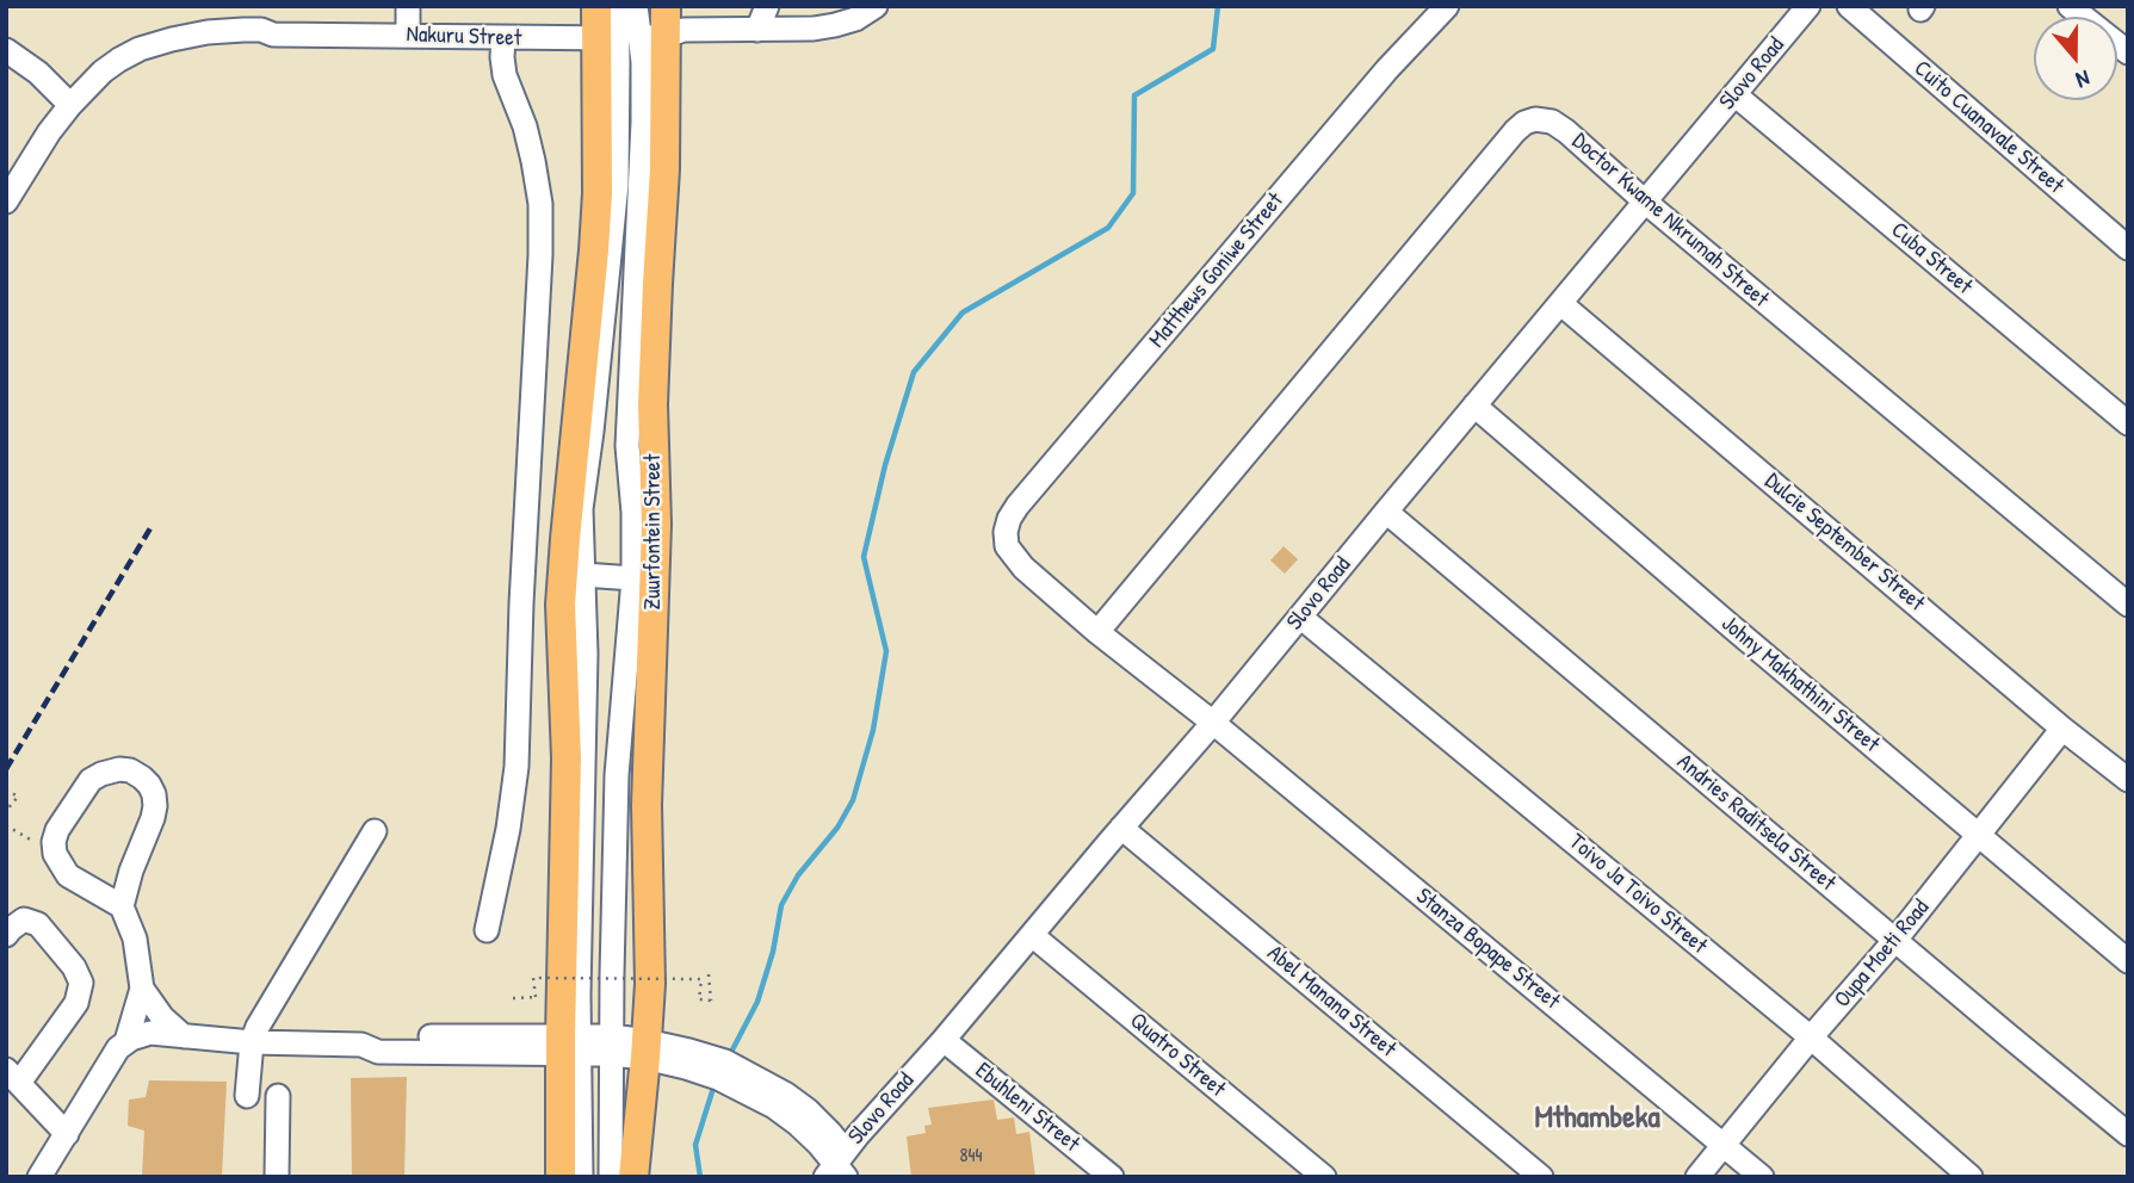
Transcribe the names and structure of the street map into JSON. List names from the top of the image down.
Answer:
{
  "streets": {
    "main road": ["Zuurfontein Street"],
    "street": [
      "Nakuru Street",
      "Slovo Road",
      "Cuito Cuanavale Street",
      "Doctor Kwame Nkrumah Street",
      "Cuba Street",
      "Matthews Goniwe Street",
      "Dulcie September Street",
      "Johny Makhathini Street",
      "Andries Raditsela Street",
      "Toivo Ja Toivo Street",
      "Stanza Bopape Street",
      "Oupa Moeti Road",
      "Abel Manana Street",
      "Quatro Street",
      "Ebuhleni Street"
    ]
  },
  "crossings": [
    ["Nakuru Street", "Zuurfontein Street"],
    ["Slovo Road", "Doctor Kwame Nkrumah Street"],
    ["Slovo Road", "Cuba Street"],
    ["Slovo Road", "Dulcie September Street"],
    ["Slovo Road", "Johny Makhathini Street"],
    ["Slovo Road", "Andries Raditsela Street"],
    ["Slovo Road", "Toivo Ja Toivo Street"],
    ["Slovo Road", "Stanza Bopape Street"],
    ["Slovo Road", "Abel Manana Street"],
    ["Slovo Road", "Quatro Street"],
    ["Slovo Road", "Ebuhleni Street"],
    ["Doctor Kwame Nkrumah Street", "Stanza Bopape Street"],
    ["Matthews Goniwe Street", "Stanza Bopape Street"],
    ["Dulcie September Street", "Oupa Moeti Road"],
    ["Johny Makhathini Street", "Oupa Moeti Road"],
    ["Andries Raditsela Street", "Oupa Moeti Road"],
    ["Toivo Ja Toivo Street", "Oupa Moeti Road"],
    ["Stanza Bopape Street", "Oupa Moeti Road"]
  ],
  "districts": ["Mthambeka"],
  "house_numbers": ["844"],
  "north": "bottom"
}
